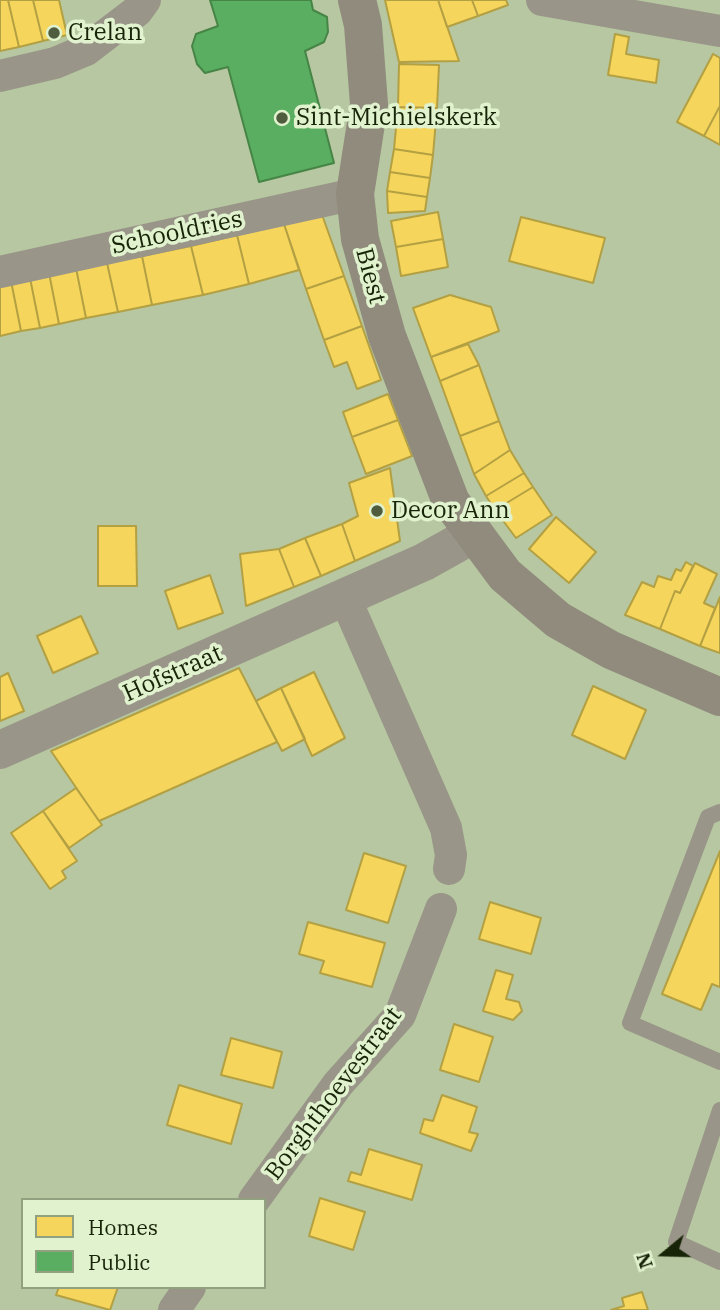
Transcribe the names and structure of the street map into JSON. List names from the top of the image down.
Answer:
{
  "streets": {
    "main road": ["Biest"],
    "street": ["Schooldries", "Hofstraat", "Borghthoevestraat"]
  },
  "crossings": [
    ["Schooldries", "Biest"],
    ["Biest", "Hofstraat"]
  ],
  "places": ["Crelan", "Sint-Michielskerk", "Decor Ann"],
  "legend": ["Homes", "Public"],
  "north": "left"
}
